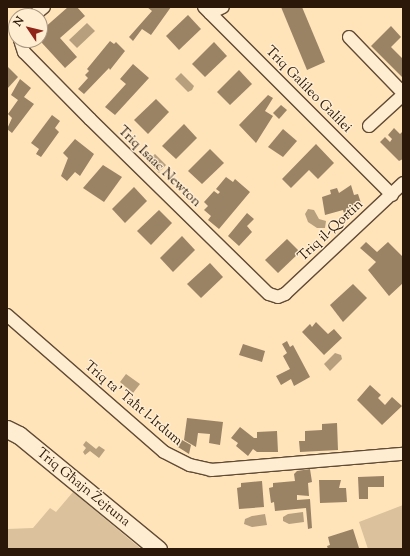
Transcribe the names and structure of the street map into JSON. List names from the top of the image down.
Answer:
{
  "streets": {
    "street": [
      "Triq Galileo Galilei",
      "Triq Isaac Newton",
      "Triq il-Qortin",
      "Triq ta' Taħt l-Irdum",
      "Triq Għajn Żejtuna"
    ]
  },
  "crossings": [
    ["Triq Galileo Galilei", "Triq il-Qortin"],
    ["Triq Isaac Newton", "Triq il-Qortin"]
  ],
  "north": "top left"
}
